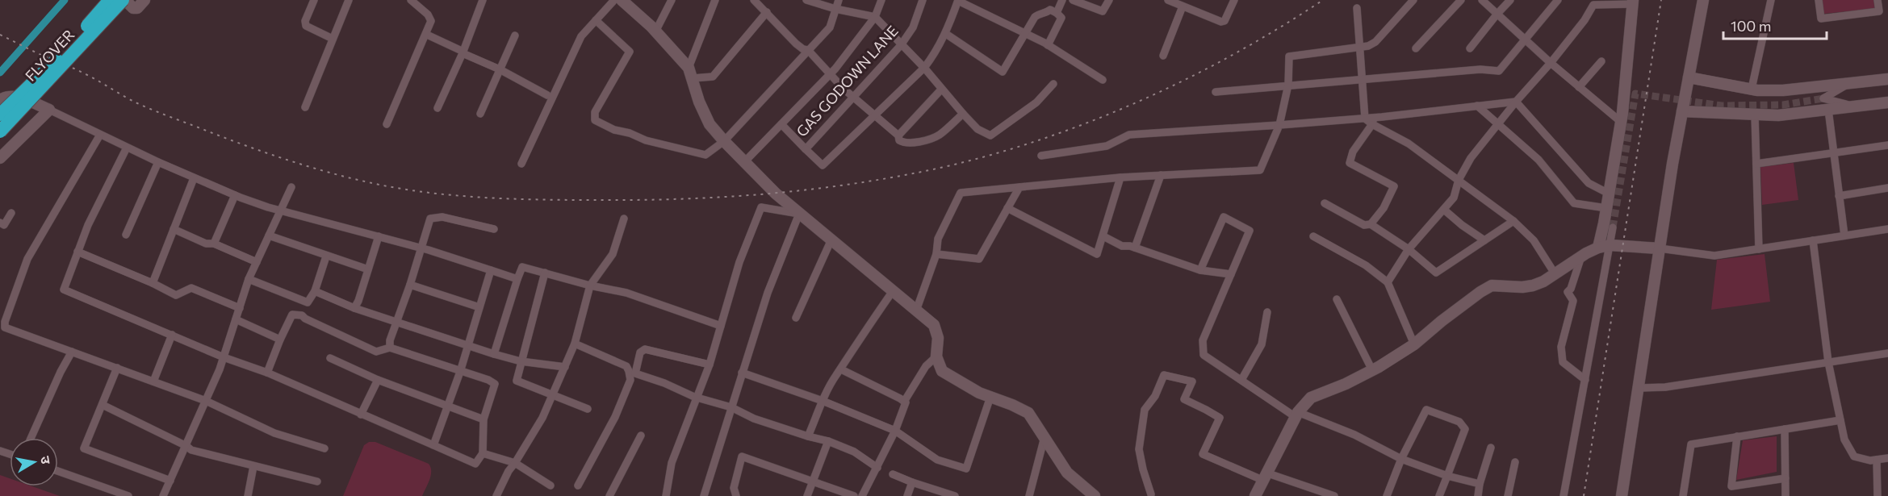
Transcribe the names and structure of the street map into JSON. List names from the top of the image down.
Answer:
{
  "streets": {
    "highway": ["FLYOVER"],
    "street": ["GAS GODOWN LANE"]
  },
  "scale_bar": "100 m",
  "north": "right"
}
